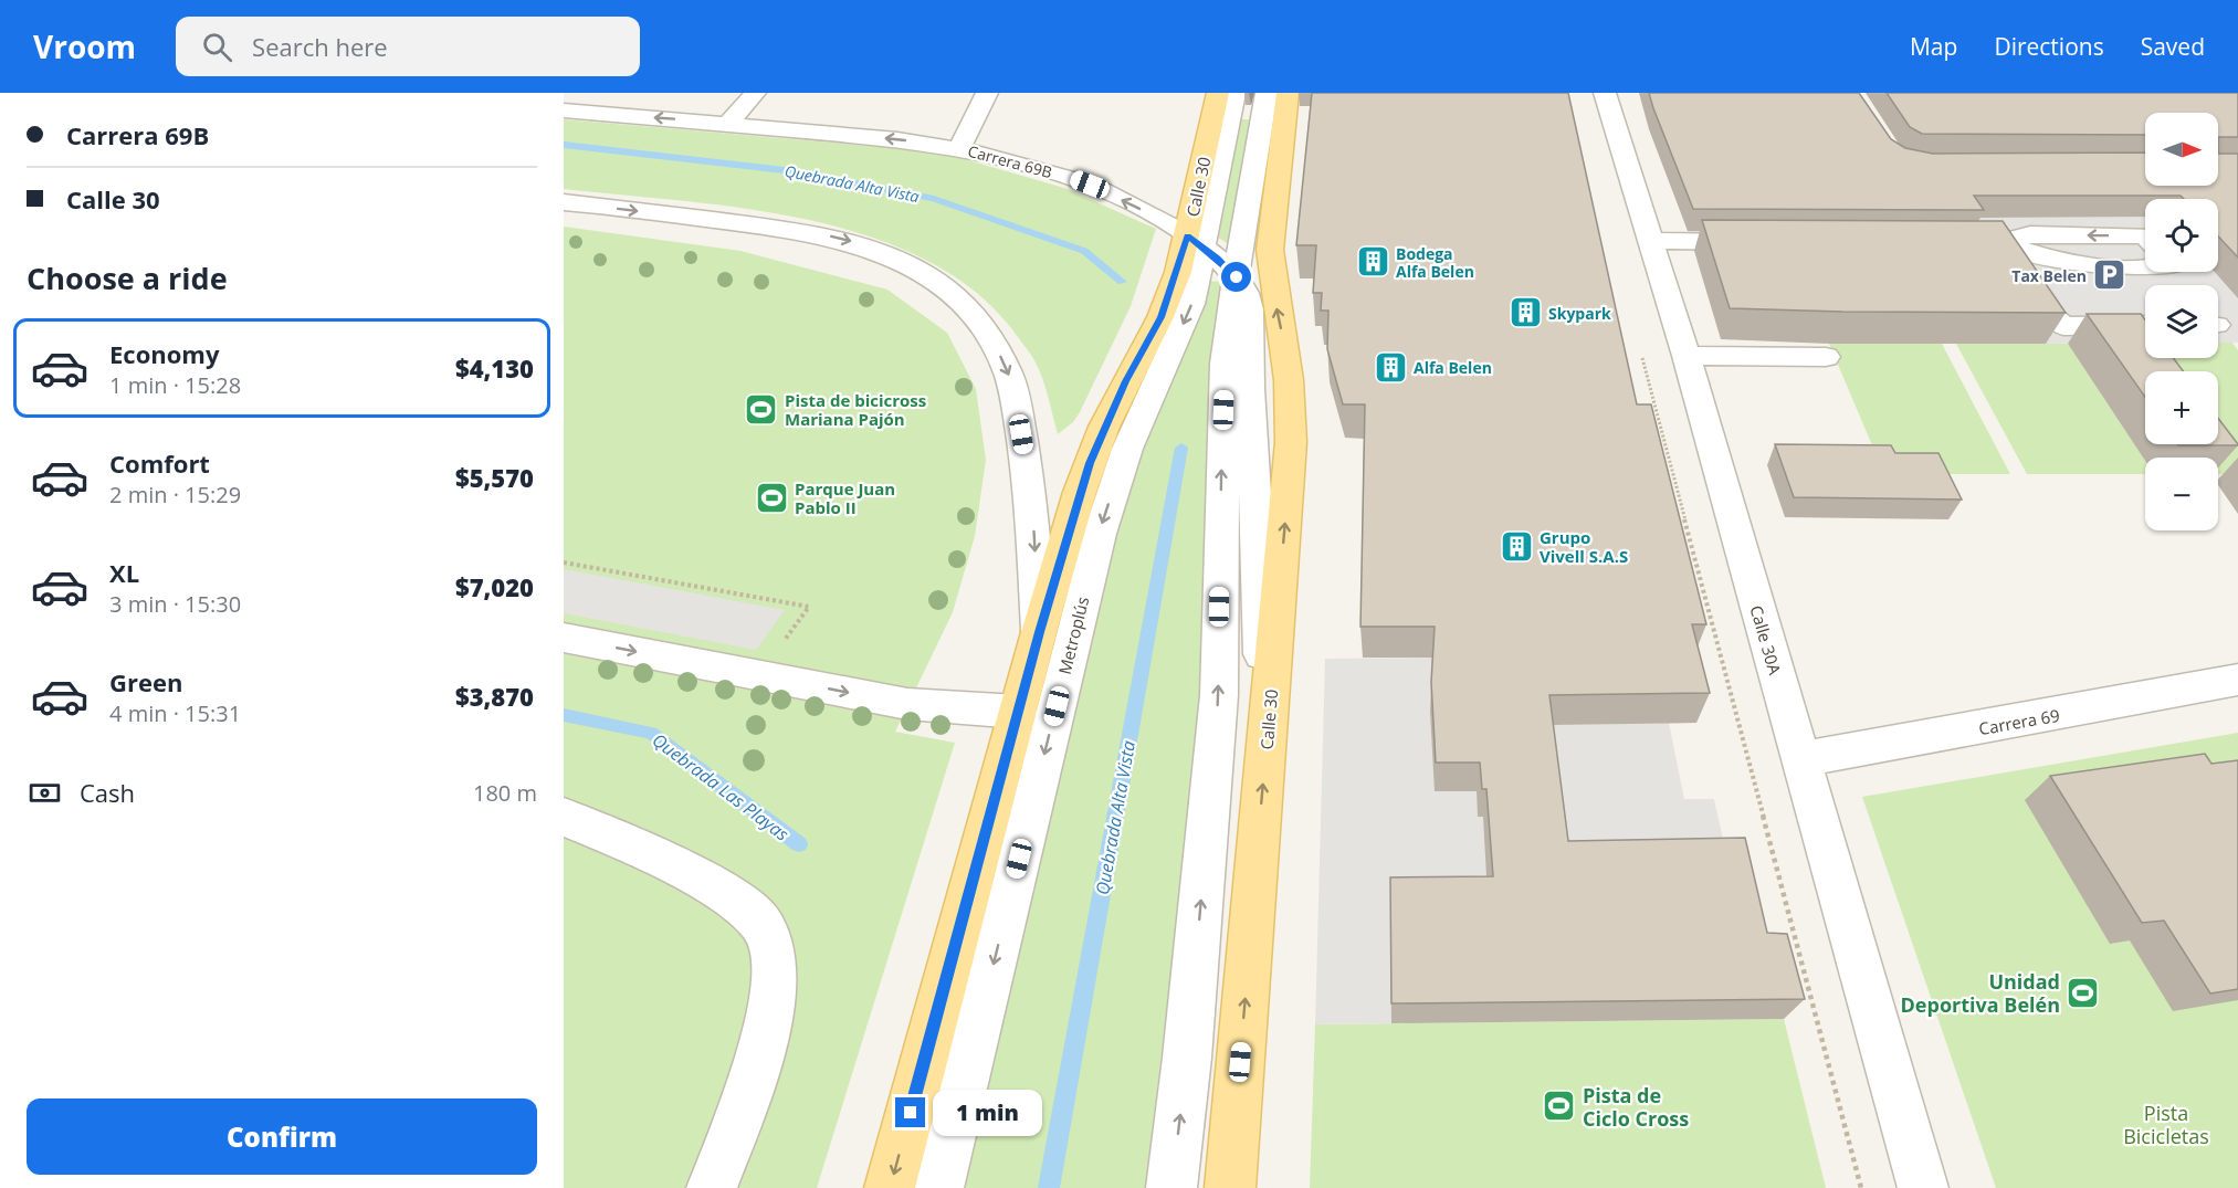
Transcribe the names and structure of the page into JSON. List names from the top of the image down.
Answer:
{
  "streets": {
    "main road": ["Calle 30"],
    "street": [
      "Carrera 69B",
      "Metroplús",
      "Calle 30A",
      "Carrera 69"
    ]
  },
  "crossings": [
    ["Carrera 69B", "Calle 30"],
    ["Carrera 69B", "Metroplús"],
    ["Calle 30", "Metroplús"],
    ["Calle 30A", "Carrera 69"]
  ],
  "one_way": ["Carrera 69B"],
  "water": ["Quebrada Alta Vista", "Quebrada Las Playas"],
  "parks": ["Pista Bicicletas"],
  "places": {
    "building": [
      "Bodega Alfa Belen",
      "Skypark",
      "Alfa Belen",
      "Grupo Vivell S.A.S"
    ],
    "parking": ["Tax Belen"],
    "sports": [
      "Pista de bicicross Mariana Pajón",
      "Parque Juan Pablo II",
      "Unidad Deportiva Belén",
      "Pista de Ciclo Cross"
    ]
  },
  "north": "right",
  "page": {
    "header": "Vroom",
    "search": "Search here",
    "nav": ["Map", "Directions", "Saved"],
    "banner": ["Carrera 69B", "Calle 30"],
    "map_buttons": ["+", "−"],
    "heading": "Choose a ride",
    "list": [
      {
        "name": "Economy",
        "note": "1 min · 15:28",
        "value": "$4,130"
      },
      {
        "name": "Comfort",
        "note": "2 min · 15:29",
        "value": "$5,570"
      },
      {
        "name": "XL",
        "note": "3 min · 15:30",
        "value": "$7,020"
      },
      {
        "name": "Green",
        "note": "4 min · 15:31",
        "value": "$3,870"
      }
    ],
    "pay": ["Cash", "180 m"],
    "buttons": "Confirm",
    "bubble": "1 min"
  }
}
